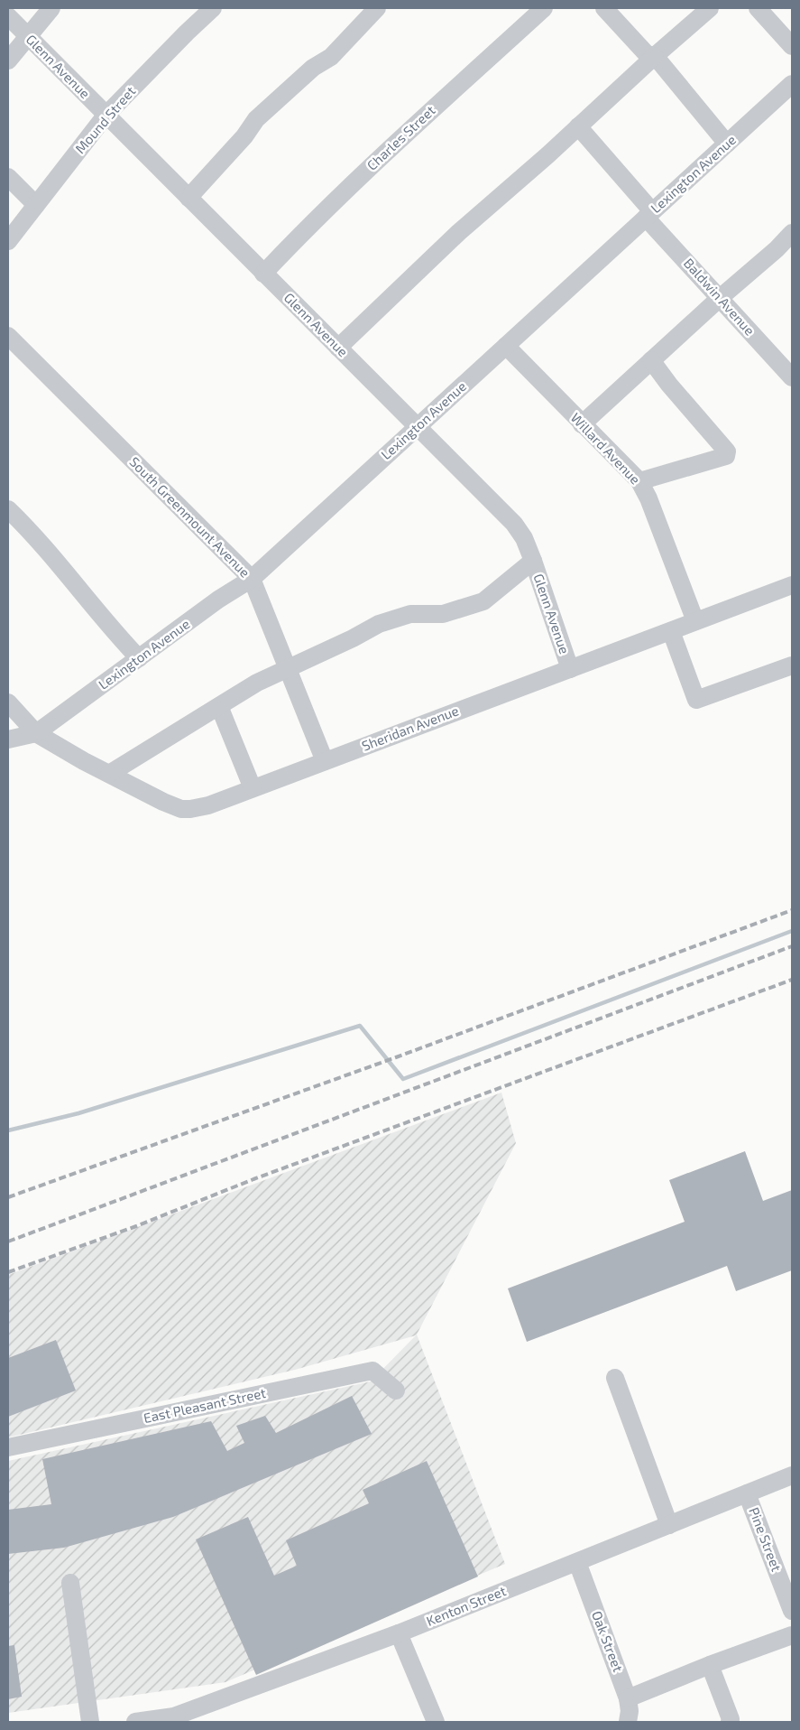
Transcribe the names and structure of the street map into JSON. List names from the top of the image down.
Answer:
{
  "streets": {
    "street": [
      "Glenn Avenue",
      "Mound Street",
      "Charles Street",
      "Lexington Avenue",
      "Baldwin Avenue",
      "Willard Avenue",
      "South Greenmount Avenue",
      "Sheridan Avenue",
      "East Pleasant Street",
      "Pine Street",
      "Kenton Street",
      "Oak Street"
    ]
  },
  "crossings": [
    ["Glenn Avenue", "Mound Street"],
    ["Glenn Avenue", "Charles Street"],
    ["Glenn Avenue", "Lexington Avenue"],
    ["Glenn Avenue", "Sheridan Avenue"],
    ["Lexington Avenue", "Baldwin Avenue"],
    ["Lexington Avenue", "Willard Avenue"],
    ["Lexington Avenue", "South Greenmount Avenue"],
    ["Lexington Avenue", "Sheridan Avenue"],
    ["Willard Avenue", "Sheridan Avenue"],
    ["South Greenmount Avenue", "Sheridan Avenue"],
    ["Pine Street", "Kenton Street"],
    ["Kenton Street", "Oak Street"]
  ]
}
